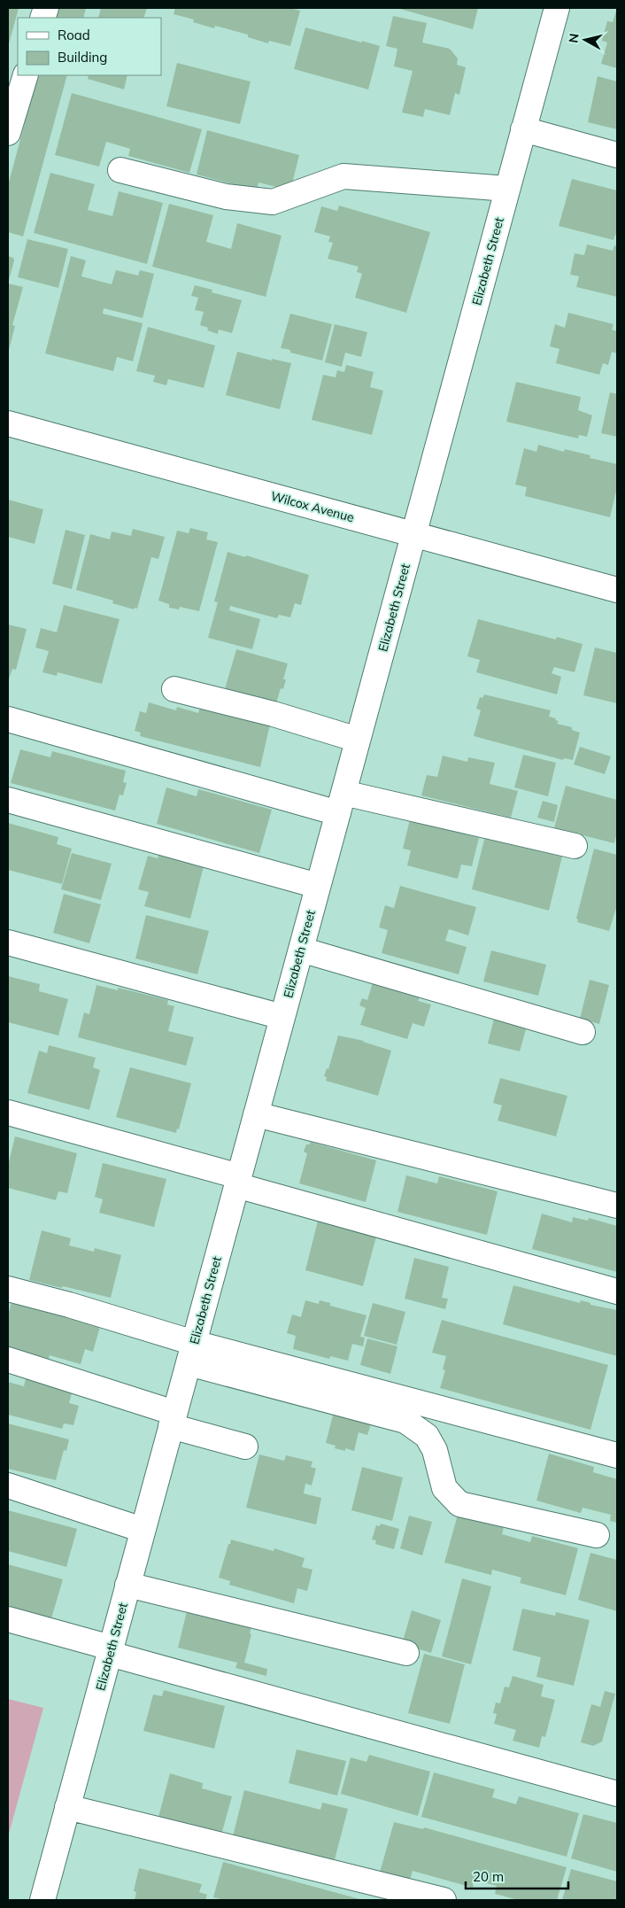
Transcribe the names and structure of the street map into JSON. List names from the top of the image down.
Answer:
{
  "streets": {
    "street": ["Elizabeth Street", "Wilcox Avenue"]
  },
  "crossings": [
    ["Elizabeth Street", "Wilcox Avenue"]
  ],
  "legend": ["Road", "Building"],
  "scale_bar": "20 m",
  "north": "left"
}
